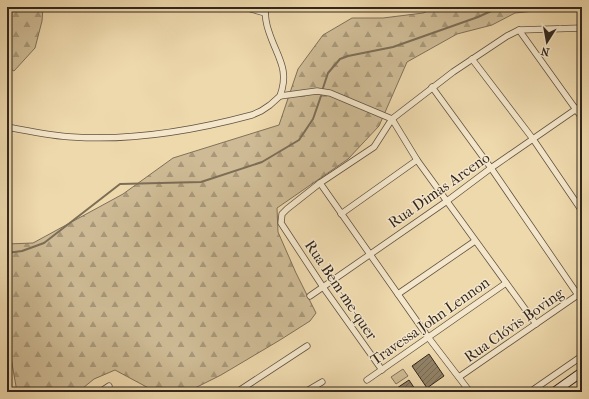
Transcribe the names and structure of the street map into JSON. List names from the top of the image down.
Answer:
{
  "streets": {
    "street": [
      "Rua Dimas Arceno",
      "Rua Bem-me-quer",
      "Travessa John Lennon",
      "Rua Clóvis Boving"
    ]
  },
  "crossings": [
    ["Rua Dimas Arceno", "Rua Bem-me-quer"],
    ["Rua Bem-me-quer", "Travessa John Lennon"]
  ],
  "north": "bottom"
}
